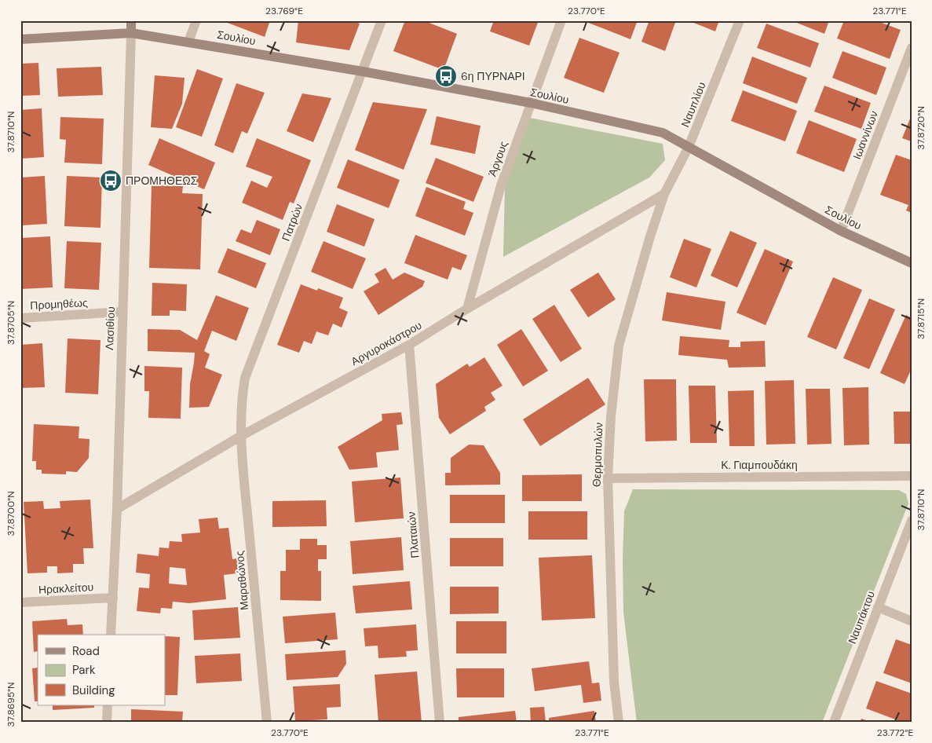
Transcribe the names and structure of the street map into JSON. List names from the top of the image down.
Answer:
{
  "streets": {
    "street": [
      "Σουλίου",
      "Ναυπλίου",
      "Ιωαννίνων",
      "Άργους",
      "Πατρών",
      "Προμηθέως",
      "Λασιθίου",
      "Αργυροκάστρου",
      "Θερμοπυλών",
      "Κ. Γιαμπουδάκη",
      "Πλαταιών",
      "Μαραθώνος",
      "Ηρακλείτου",
      "Ναυπάκτου"
    ]
  },
  "crossings": [
    ["Σουλίου", "Ναυπλίου"],
    ["Σουλίου", "Ιωαννίνων"],
    ["Σουλίου", "Άργους"],
    ["Σουλίου", "Πατρών"],
    ["Σουλίου", "Λασιθίου"],
    ["Ναυπλίου", "Αργυροκάστρου"],
    ["Ναυπλίου", "Θερμοπυλών"],
    ["Άργους", "Αργυροκάστρου"],
    ["Πατρών", "Αργυροκάστρου"],
    ["Πατρών", "Μαραθώνος"],
    ["Προμηθέως", "Λασιθίου"],
    ["Λασιθίου", "Αργυροκάστρου"],
    ["Λασιθίου", "Ηρακλείτου"],
    ["Αργυροκάστρου", "Θερμοπυλών"],
    ["Αργυροκάστρου", "Πλαταιών"],
    ["Αργυροκάστρου", "Μαραθώνος"],
    ["Θερμοπυλών", "Κ. Γιαμπουδάκη"]
  ],
  "places": {
    "bus stop": ["6η ΠΥΡΝΑΡΙ", "ΠΡΟΜΗΘΕΩΣ"]
  },
  "legend": ["Road", "Park", "Building"],
  "coordinates": [
    "23.769°E",
    "23.770°E",
    "23.771°E",
    "37.8720°N",
    "37.8710°N",
    "37.8715°N",
    "37.8705°N",
    "37.8700°N",
    "37.8695°N",
    "23.772°E"
  ]
}
